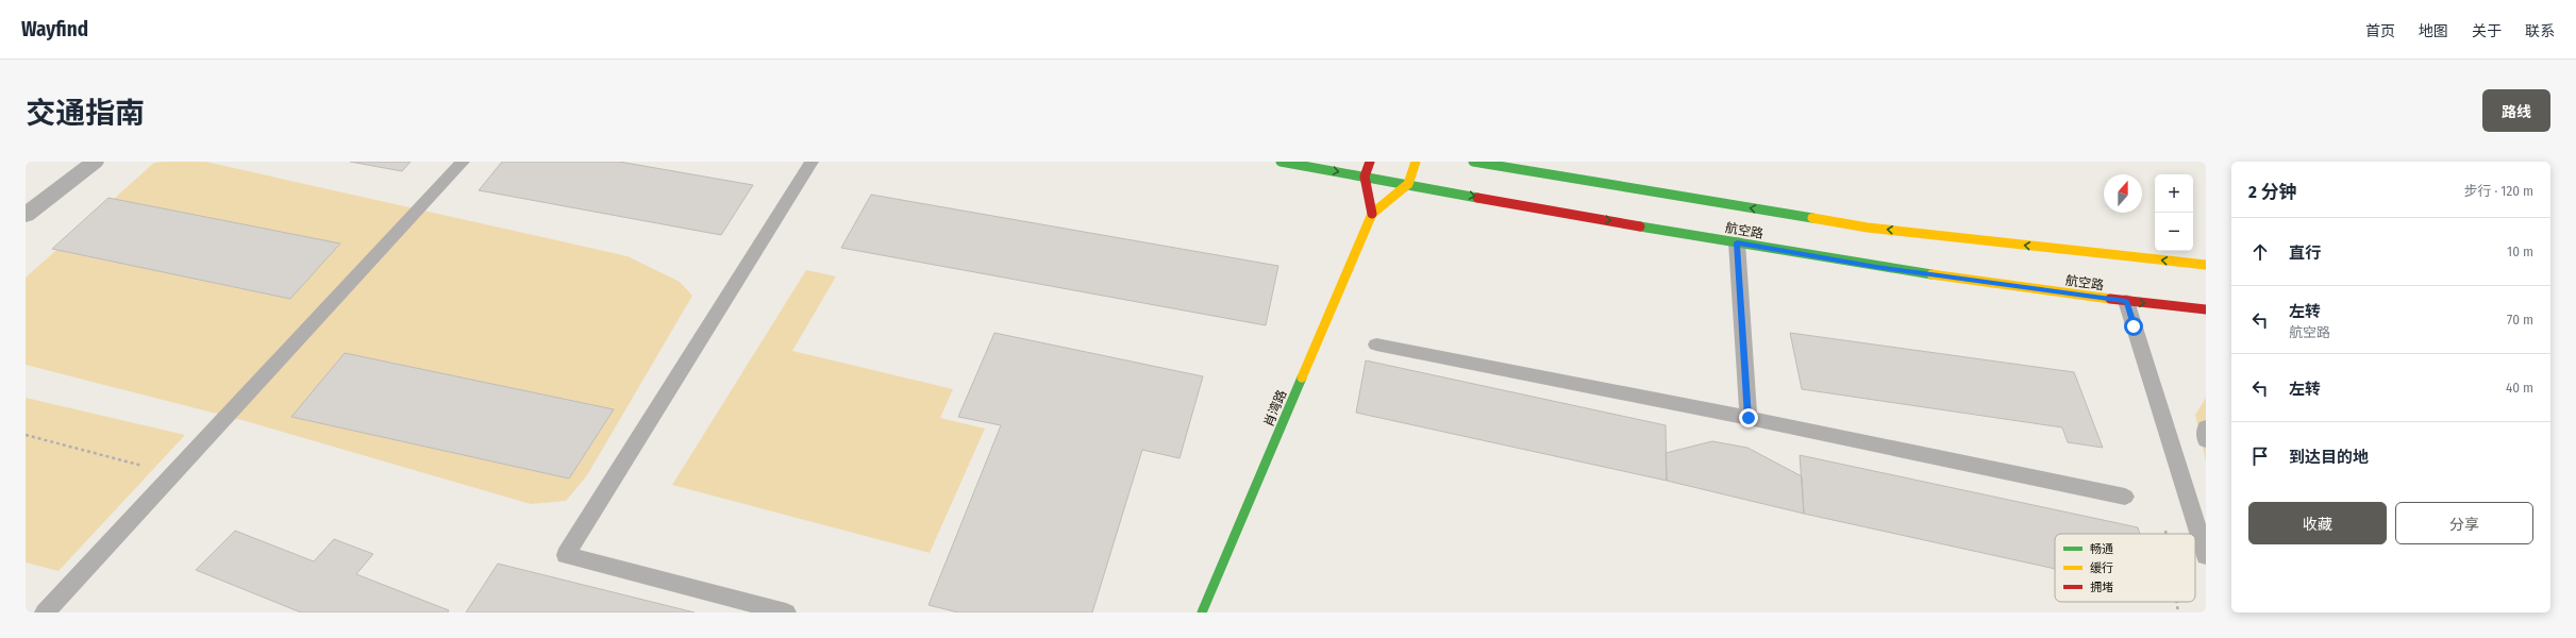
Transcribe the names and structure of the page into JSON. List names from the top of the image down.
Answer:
{
  "streets": {
    "main road": ["航空路", "肖湾路"]
  },
  "crossings": [
    ["航空路", "肖湾路"]
  ],
  "legend": ["畅通", "缓行", "拥堵"],
  "north": "top",
  "page": {
    "header": "Wayfind",
    "nav": [
      "首页",
      "地图",
      "关于",
      "联系"
    ],
    "title": "交通指南",
    "buttons": [
      "路线",
      ["收藏", "分享"]
    ],
    "heading": ["2 分钟", "步行 · 120 m"],
    "map_buttons": ["+", "−"],
    "list": [
      ["直行", "10 m"],
      ["左转", "航空路", "70 m"],
      ["左转", "40 m"],
      "到达目的地"
    ]
  }
}
